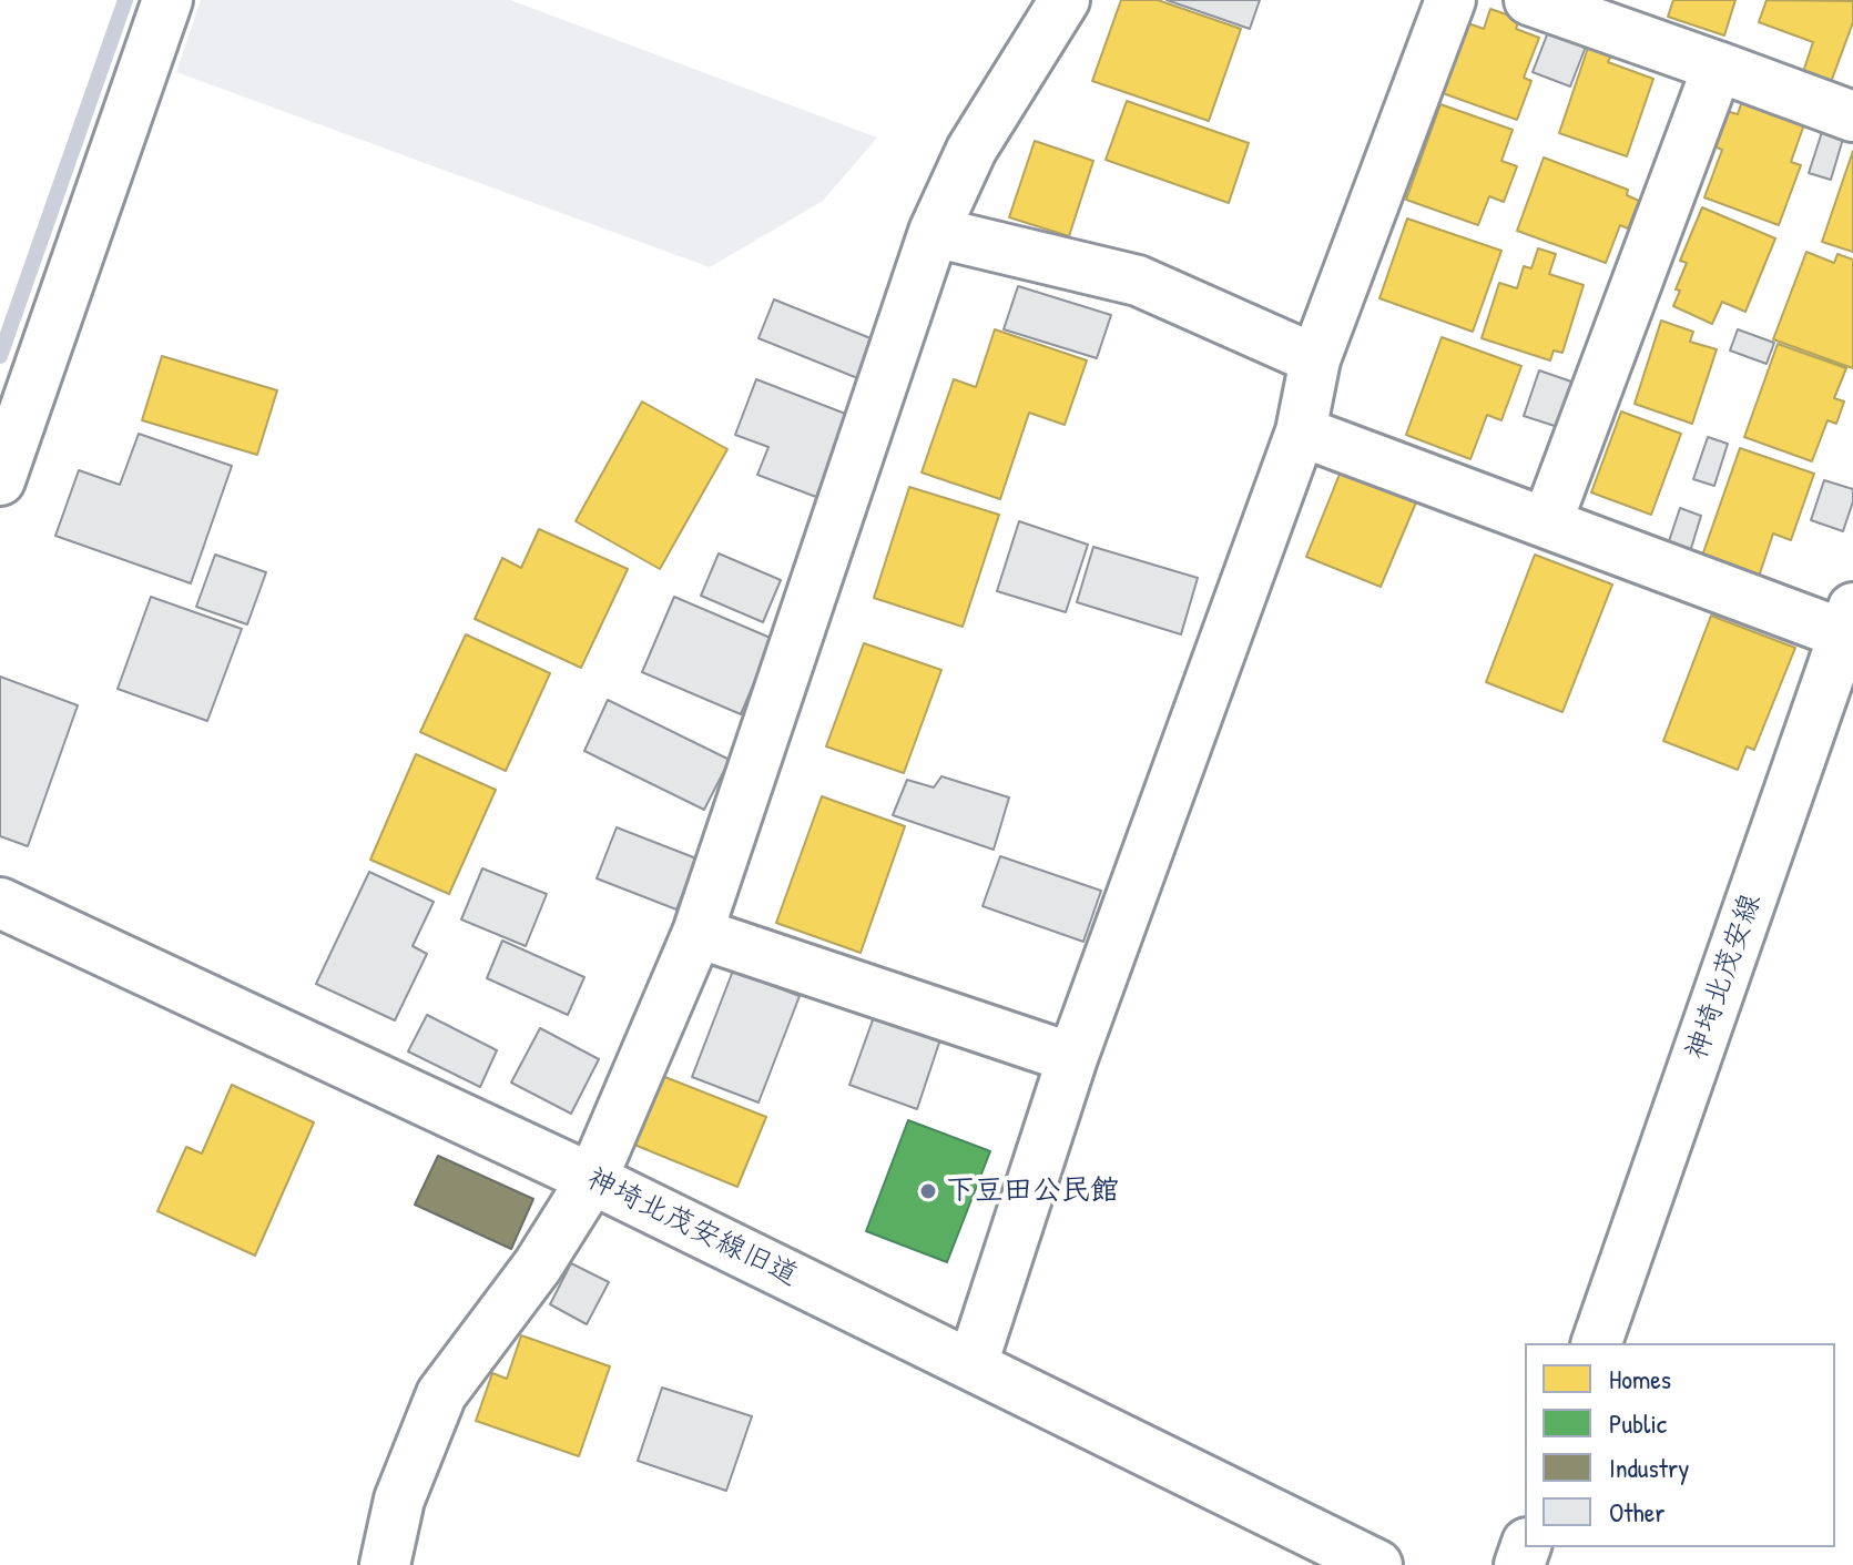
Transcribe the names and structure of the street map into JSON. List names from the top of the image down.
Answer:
{
  "streets": {
    "street": ["神埼北茂安線", "神埼北茂安線旧道"]
  },
  "places": ["下豆田公民館"],
  "legend": [
    "Homes",
    "Public",
    "Industry",
    "Other"
  ]
}
